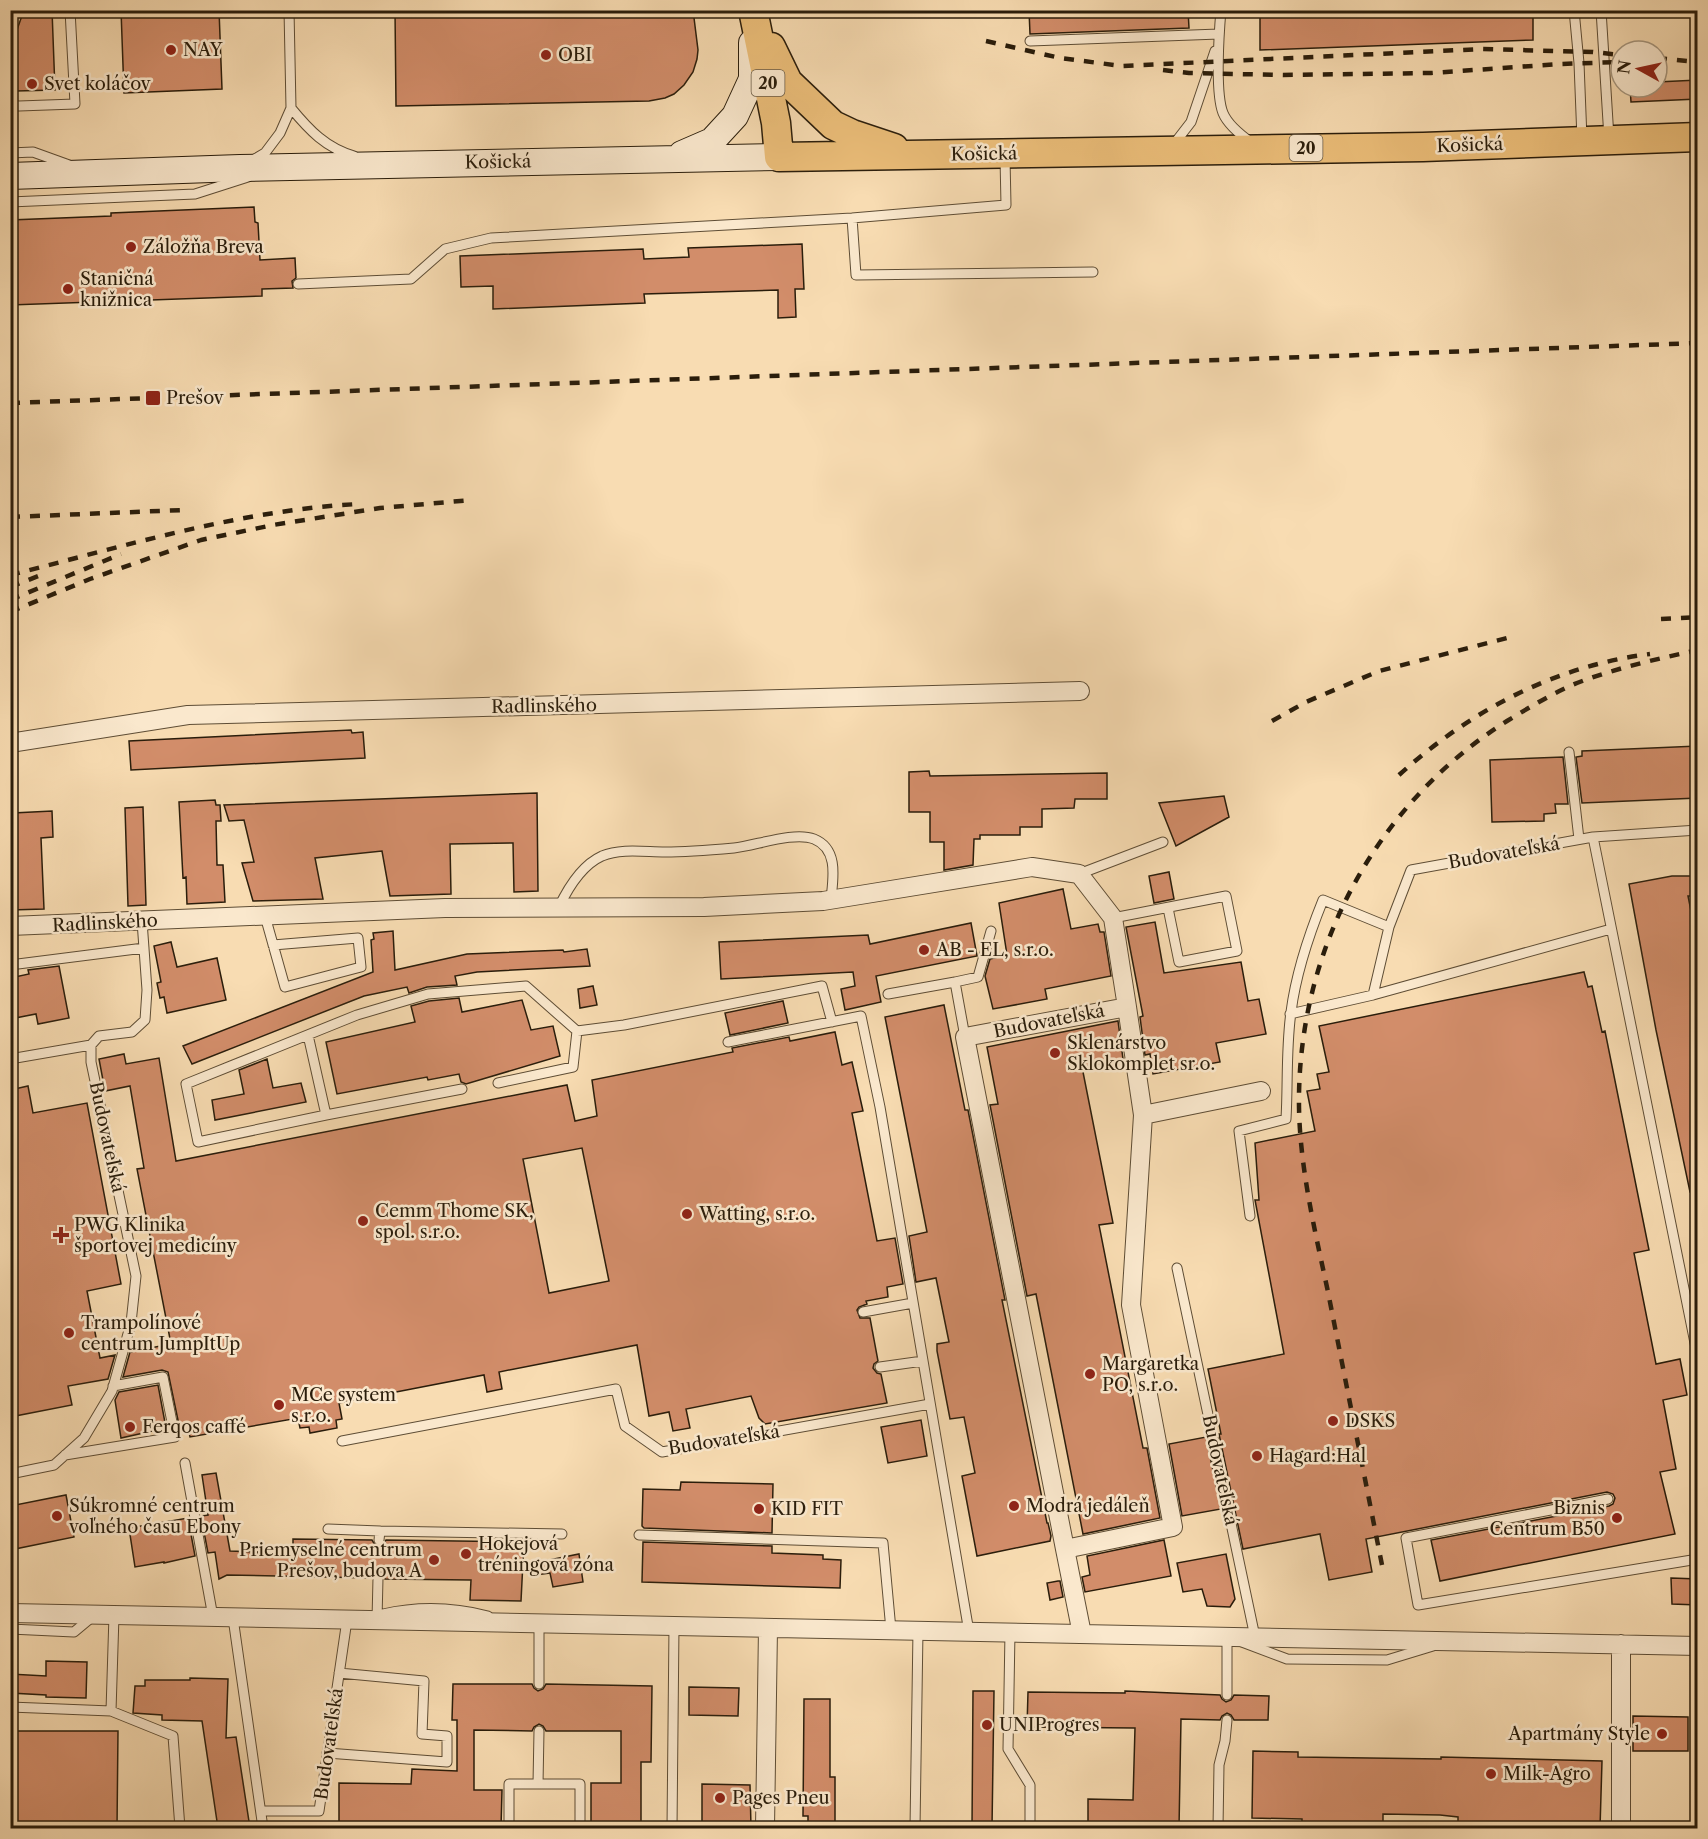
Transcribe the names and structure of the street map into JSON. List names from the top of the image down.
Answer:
{
  "streets": {
    "main road": ["20", "Košická"],
    "street": ["Radlinského", "Budovateľská"]
  },
  "crossings": [
    ["20", "Košická"]
  ],
  "places": {
    "other": [
      "NAY",
      "OBI",
      "Svet koláčov",
      "Záložňa Breva",
      "Staničná knižnica",
      "AB - EL, s.r.o.",
      "Sklenárstvo Sklokomplet sr.o.",
      "Watting, s.r.o.",
      "Cemm Thome SK, spol. s.r.o.",
      "Trampolínové centrum JumpItUp",
      "Margaretka PO, s.r.o.",
      "MCe system s.r.o.",
      "DSKS",
      "Ferqos caffé",
      "Hagard:Hal",
      "Modrá jedáleň",
      "KID FIT",
      "Súkromné centrum voľného času Ebony",
      "Biznis Centrum B50",
      "Hokejová tréningová zóna",
      "Priemyselné centrum Prešov, budova A",
      "UNIProgres",
      "Apartmány Style",
      "Milk-Agro",
      "Pages Pneu"
    ],
    "transit": ["Prešov"],
    "health": ["PWG Klinika športovej medicíny"]
  },
  "north": "left"
}
